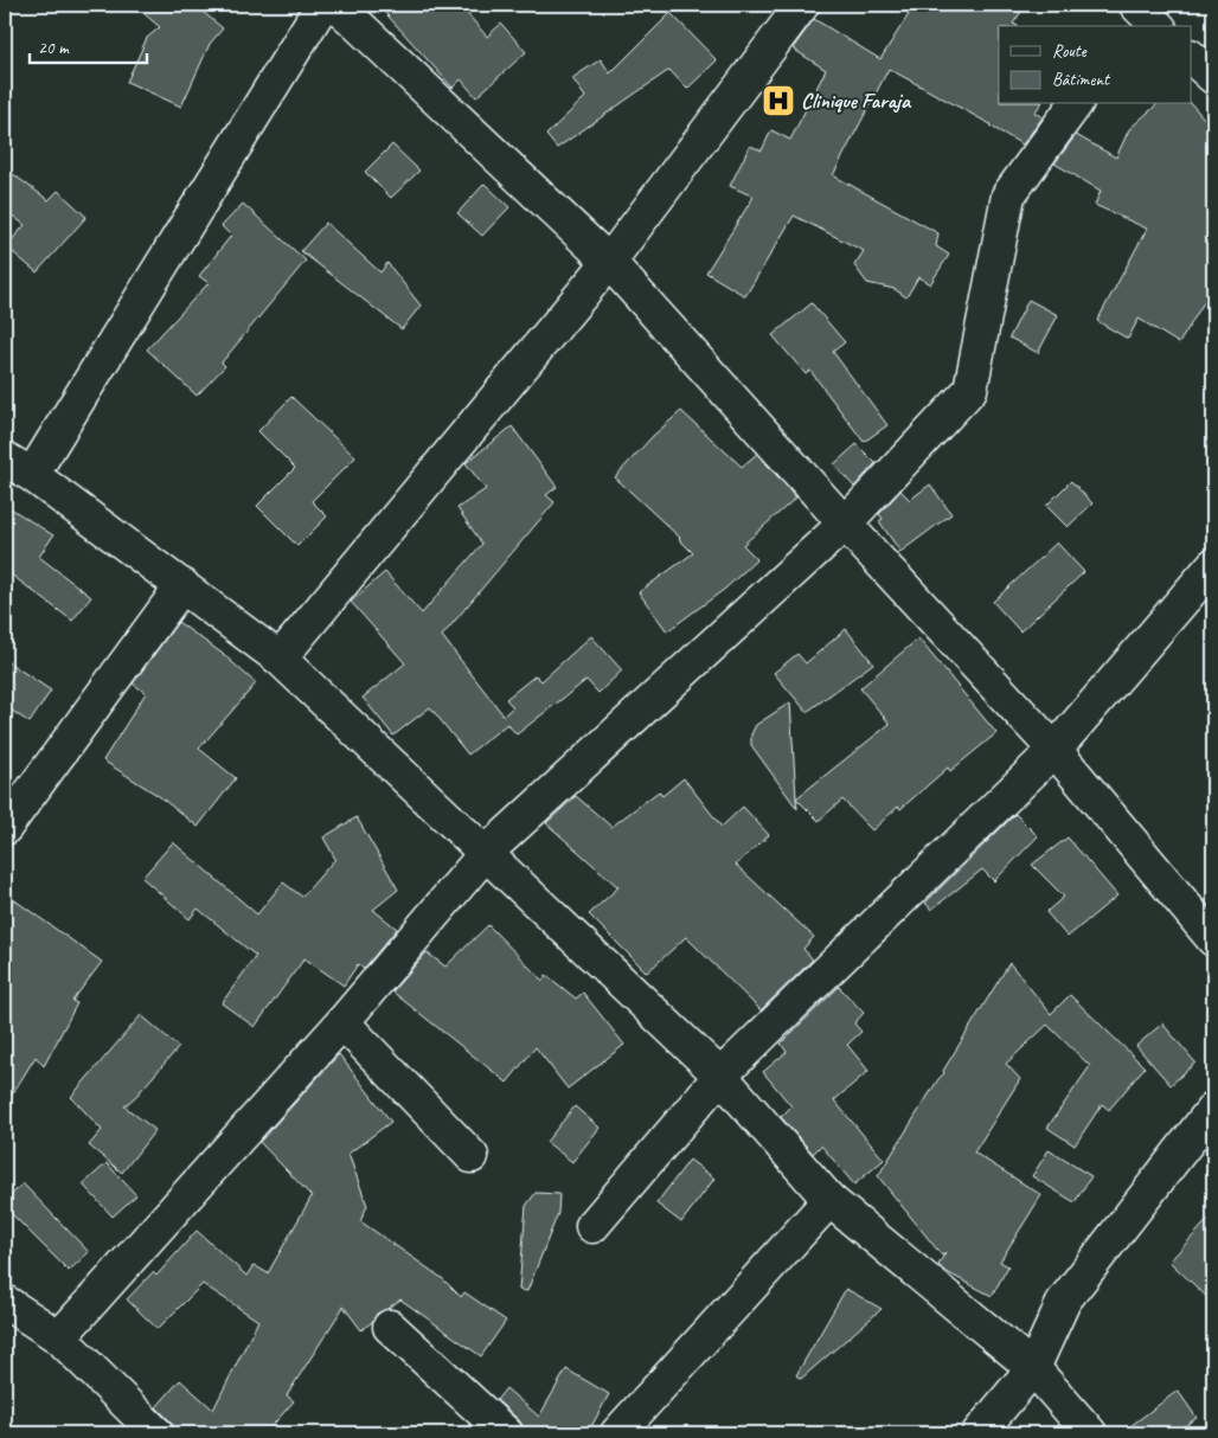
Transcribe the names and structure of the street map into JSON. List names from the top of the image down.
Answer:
{
  "places": {
    "hospital": ["Clinique Faraja"]
  },
  "legend": ["Route", "Bâtiment"],
  "scale_bar": "20 m"
}
